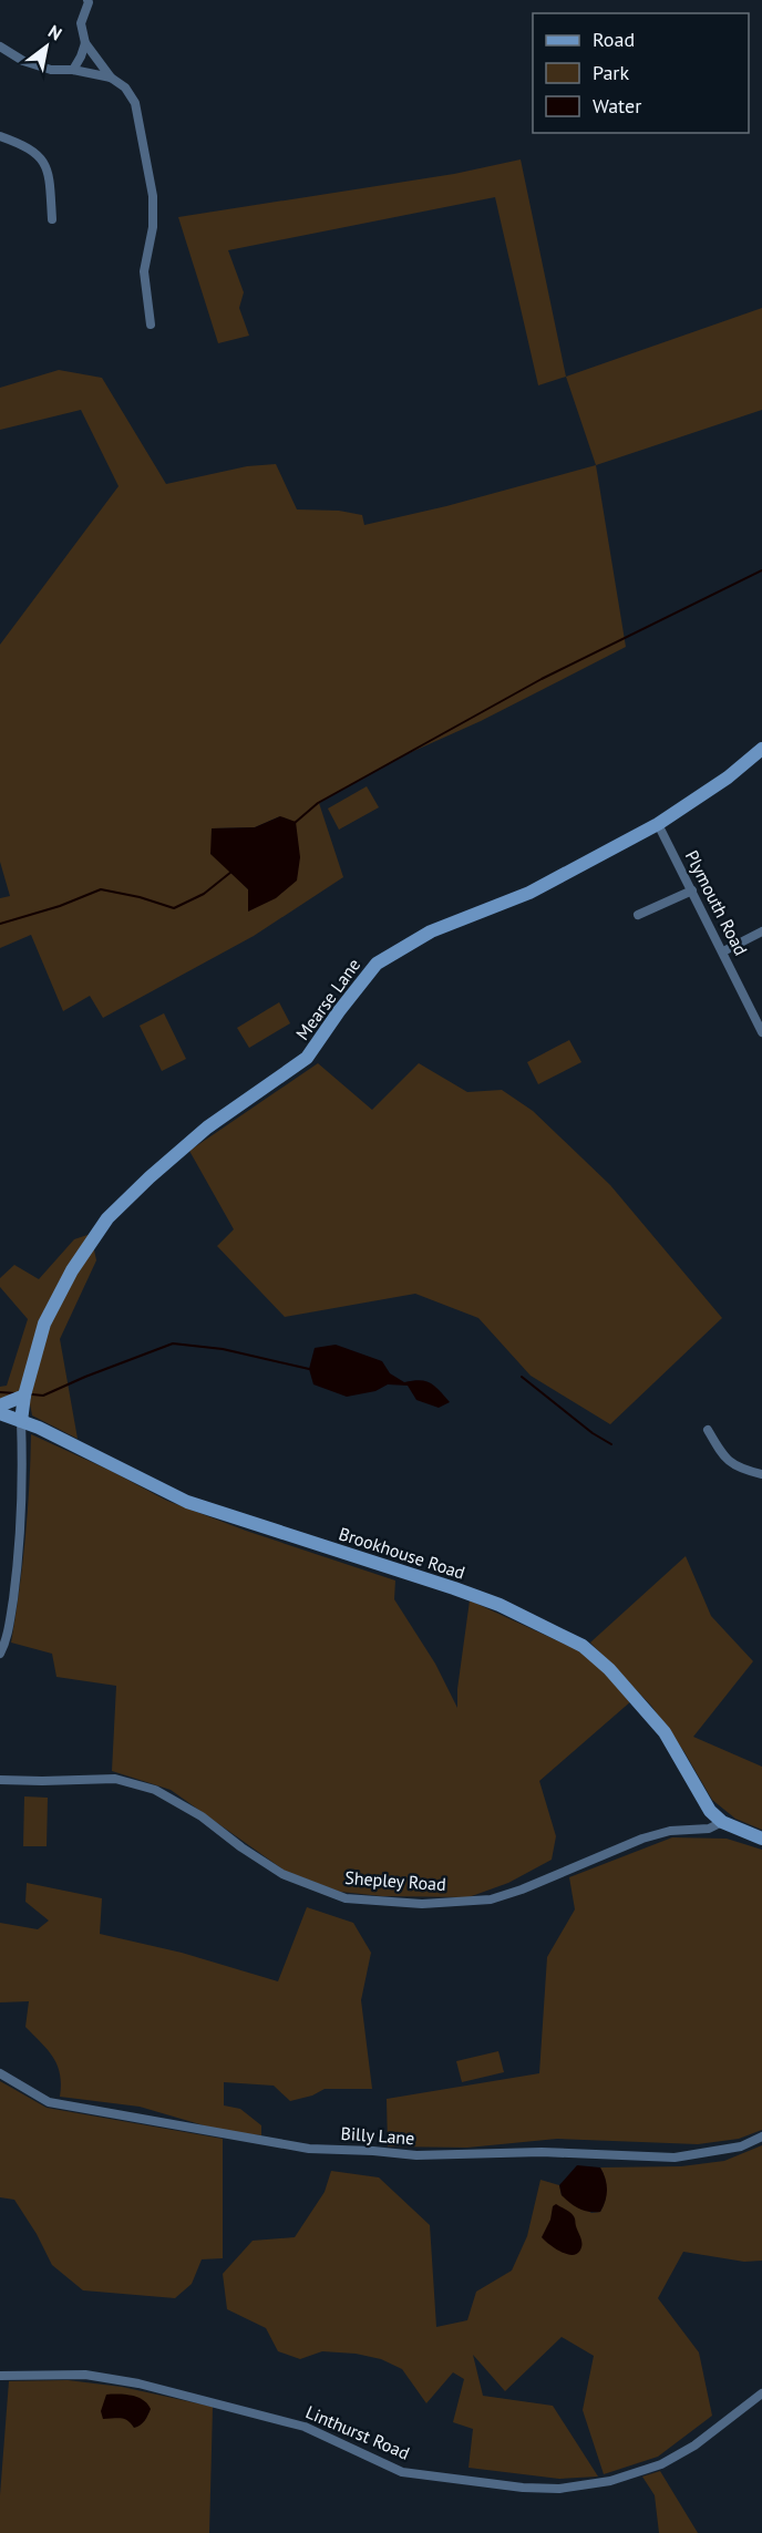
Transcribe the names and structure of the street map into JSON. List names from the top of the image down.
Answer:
{
  "streets": {
    "street": [
      "Plymouth Road",
      "Mearse Lane",
      "Brookhouse Road",
      "Shepley Road",
      "Billy Lane",
      "Linthurst Road"
    ]
  },
  "crossings": [
    ["Plymouth Road", "Mearse Lane"],
    ["Mearse Lane", "Brookhouse Road"],
    ["Brookhouse Road", "Shepley Road"]
  ],
  "legend": ["Road", "Park", "Water"],
  "north": "top right"
}
